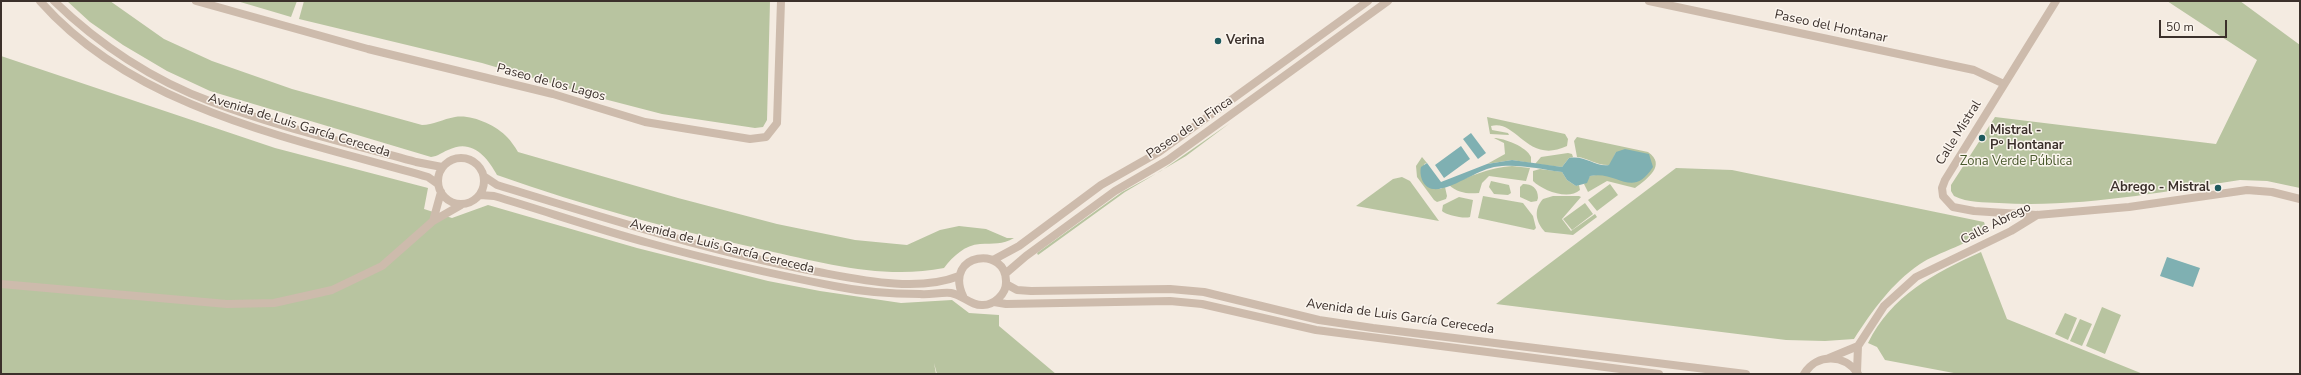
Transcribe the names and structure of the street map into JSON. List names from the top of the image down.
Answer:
{
  "streets": {
    "street": [
      "Paseo del Hontanar",
      "Paseo de los Lagos",
      "Avenida de Luis García Cereceda",
      "Paseo de la Finca",
      "Calle Mistral",
      "Calle Abrego"
    ]
  },
  "crossings": [
    ["Paseo del Hontanar", "Calle Mistral"],
    ["Avenida de Luis García Cereceda", "Paseo de la Finca"],
    ["Calle Mistral", "Calle Abrego"]
  ],
  "parks": ["Zona Verde Pública"],
  "places": ["Verina", "Mistral - Pº Hontanar", "Abrego - Mistral"],
  "scale_bar": "50 m"
}
